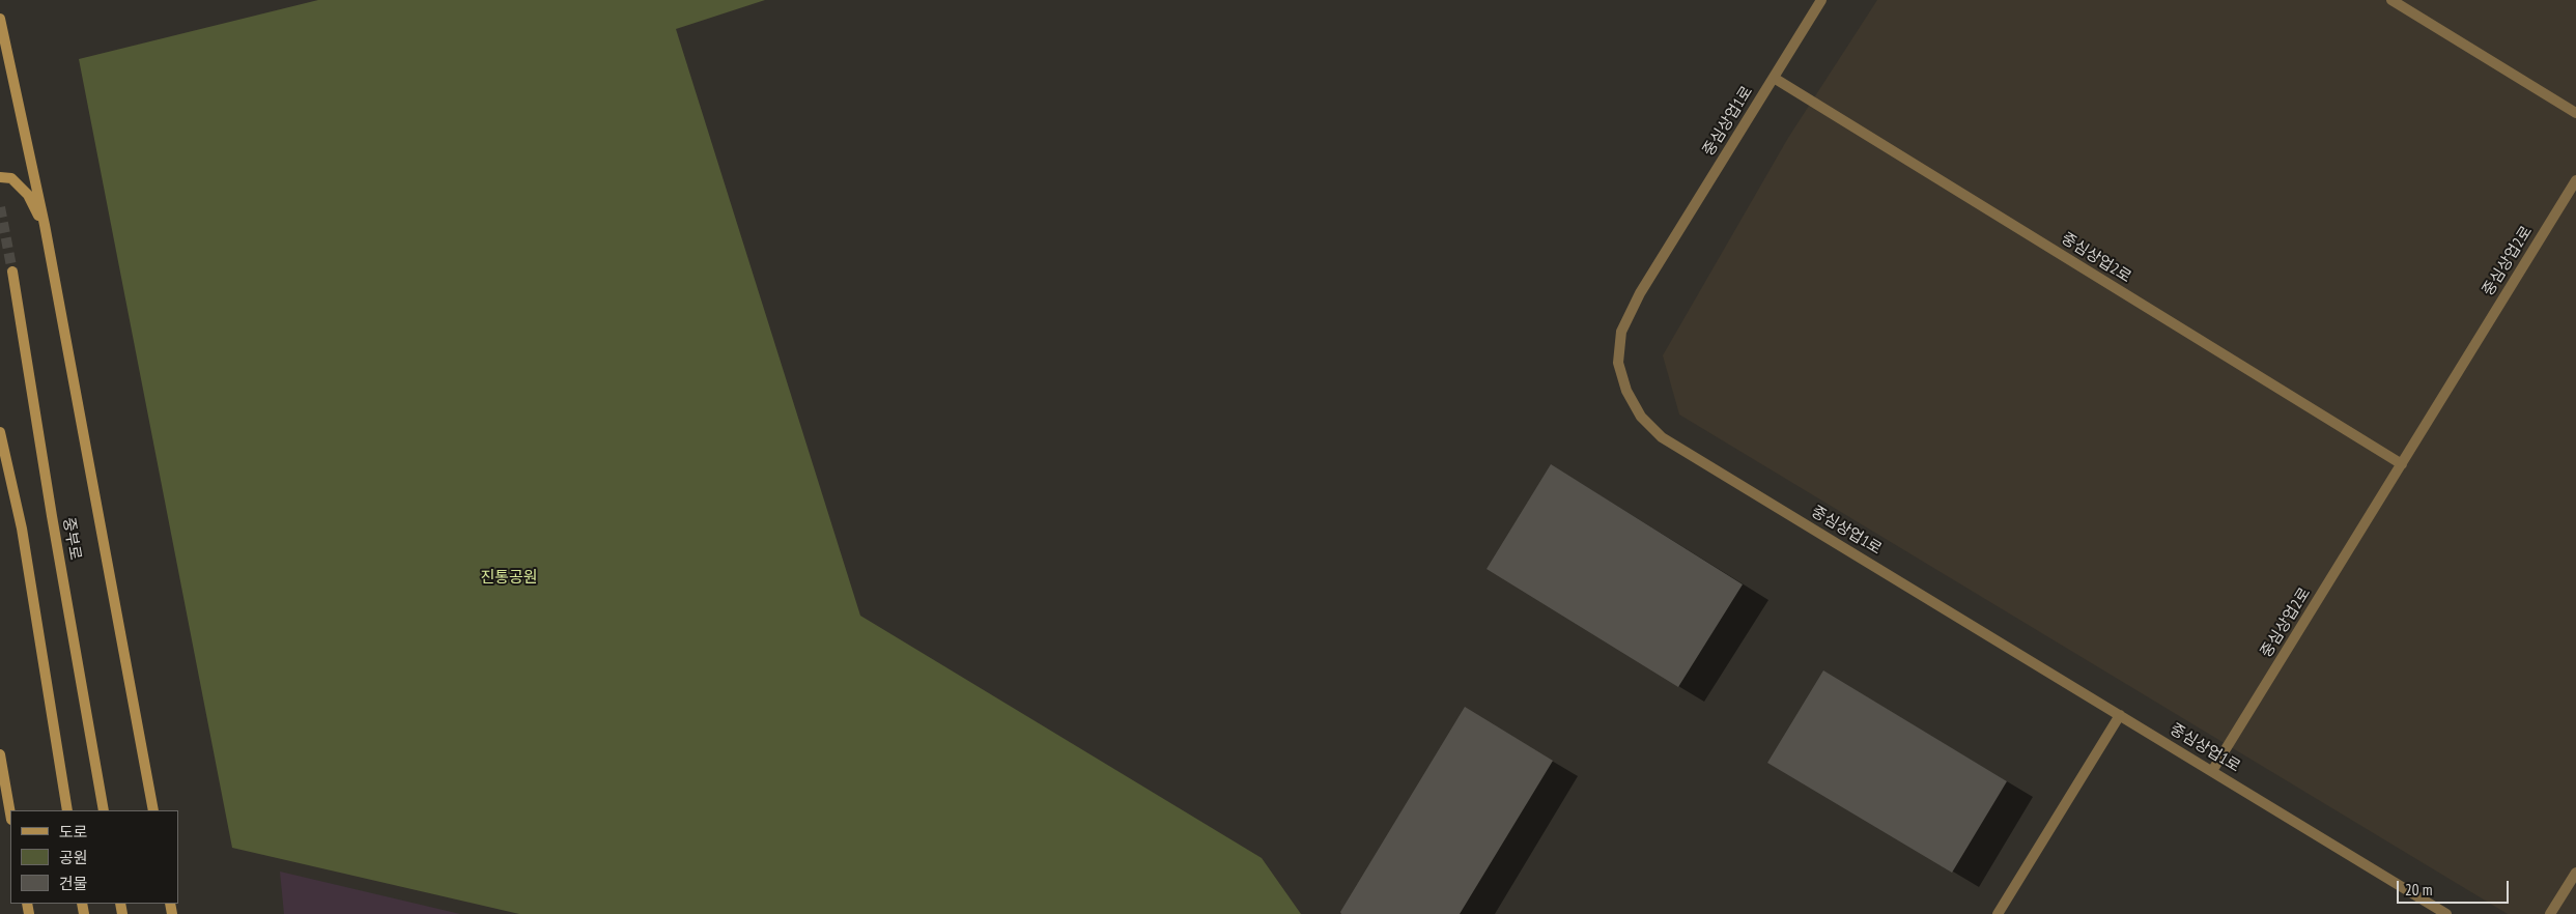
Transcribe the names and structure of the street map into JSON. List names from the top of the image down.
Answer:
{
  "streets": {
    "main road": ["중부로"],
    "street": ["중심상업1로", "중심상업2로"]
  },
  "crossings": [
    ["중심상업1로", "중심상업2로"]
  ],
  "parks": ["진통공원"],
  "legend": ["도로", "공원", "건물"],
  "scale_bar": "20 m"
}
